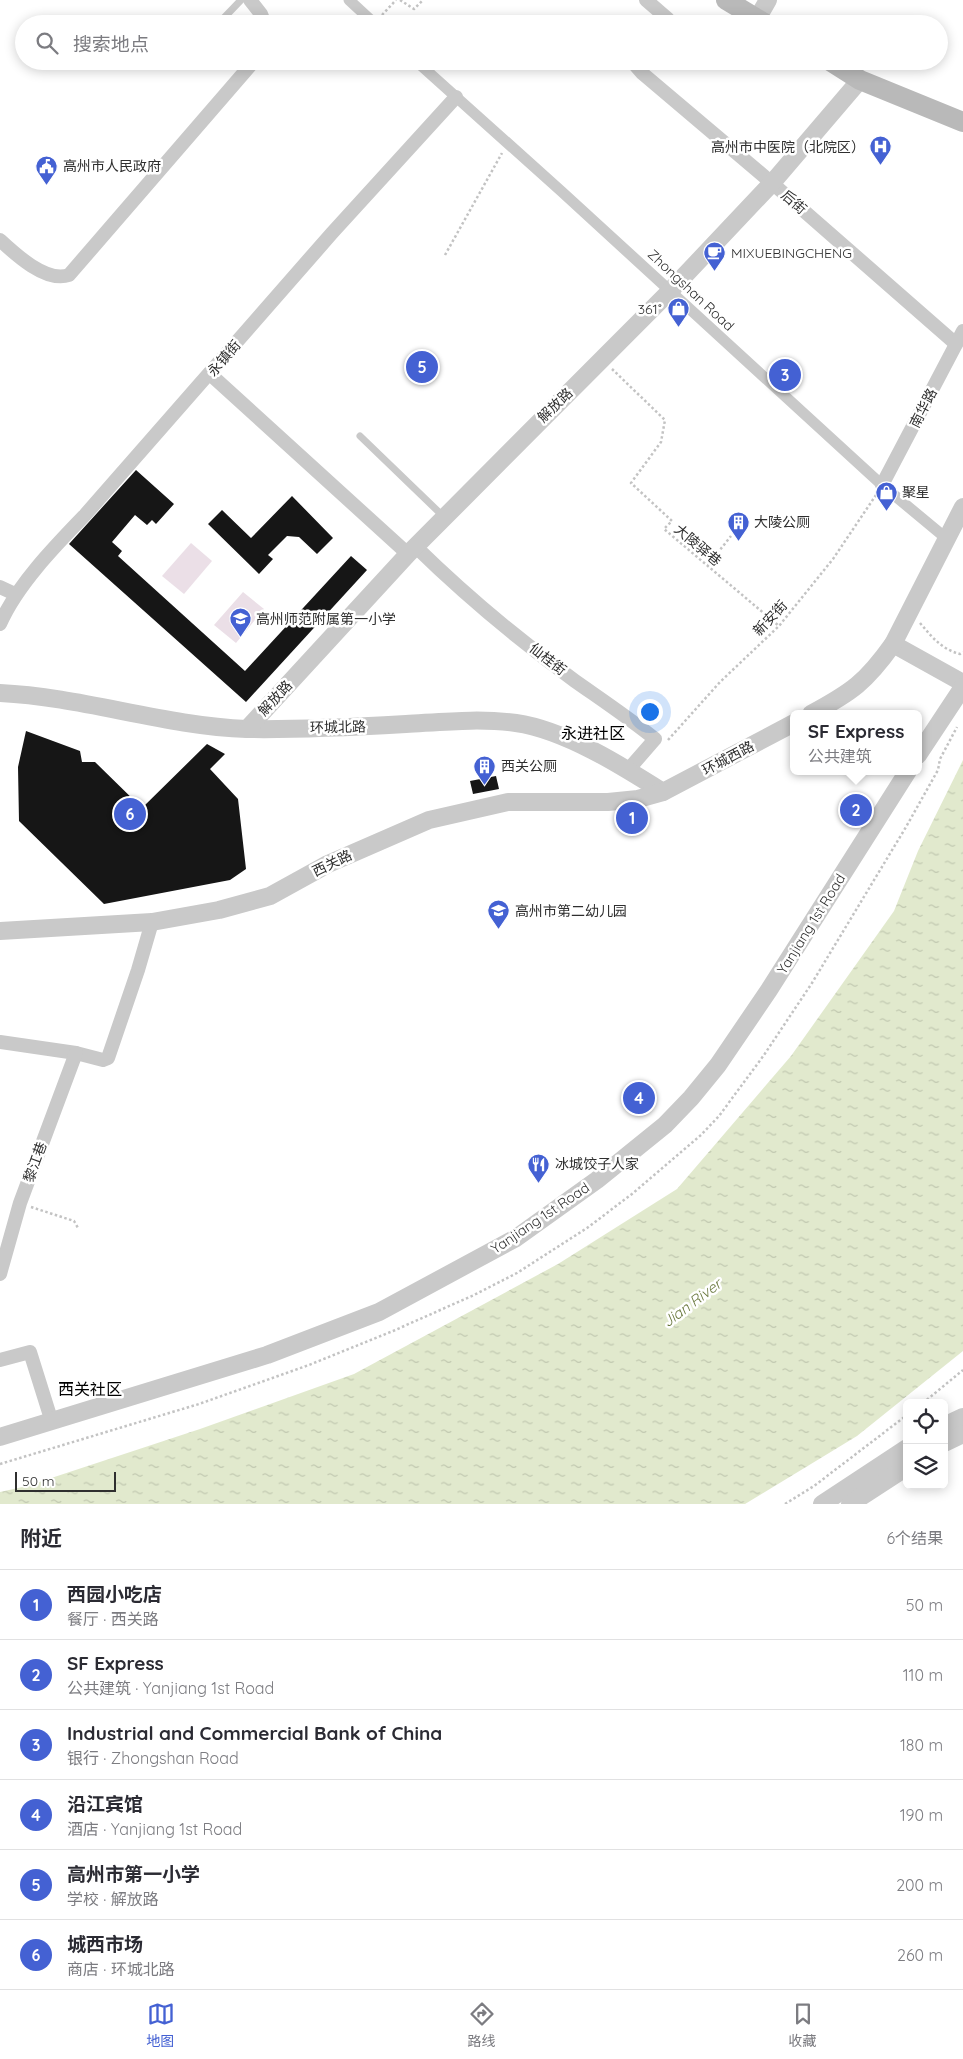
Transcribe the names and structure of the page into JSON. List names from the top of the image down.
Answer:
{
  "streets": {
    "street": [
      "后街",
      "Zhongshan Road",
      "永镇街",
      "解放路",
      "南华路",
      "仙桂街",
      "环城北路",
      "环城西路",
      "西关路",
      "Yanjiang 1st Road",
      "黎江巷"
    ],
    "path": ["大陵驿巷", "新安街"]
  },
  "crossings": [
    ["后街", "解放路"],
    ["后街", "南华路"],
    ["Zhongshan Road", "永镇街"],
    ["Zhongshan Road", "解放路"],
    ["Zhongshan Road", "南华路"],
    ["Zhongshan Road", "新安街"],
    ["永镇街", "仙桂街"],
    ["解放路", "大陵驿巷"],
    ["解放路", "仙桂街"],
    ["解放路", "环城北路"],
    ["南华路", "新安街"],
    ["大陵驿巷", "新安街"],
    ["新安街", "仙桂街"],
    ["环城北路", "环城西路"],
    ["环城北路", "西关路"],
    ["环城西路", "西关路"]
  ],
  "districts": ["永进社区", "西关社区"],
  "water": ["Jian River"],
  "places": {
    "hospital": ["高州市中医院（北院区）"],
    "public building": ["高州市人民政府"],
    "cafe": ["MIXUEBINGCHENG"],
    "shop": ["361˚", "聚星"],
    "building": ["大陵公厕", "西关公厕"],
    "school or university": ["高州师范附属第一小学", "高州市第二幼儿园"],
    "restaurant": ["冰城饺子人家"]
  },
  "scale_bar": "50 m",
  "page": {
    "search": "搜索地点",
    "pins": [
      "5",
      "3",
      "2",
      "6",
      "1",
      "4"
    ],
    "popup": ["SF Express", "公共建筑"],
    "scale": "50 m",
    "heading": ["附近", "6个结果"],
    "list": [
      {
        "mark": "1",
        "name": "西园小吃店",
        "note": "餐厅 · 西关路",
        "value": "50 m"
      },
      {
        "mark": "2",
        "name": "SF Express",
        "note": "公共建筑 · Yanjiang 1st Road",
        "value": "110 m"
      },
      {
        "mark": "3",
        "name": "Industrial and Commercial Bank of China",
        "note": "银行 · Zhongshan Road",
        "value": "180 m"
      },
      {
        "mark": "4",
        "name": "沿江宾馆",
        "note": "酒店 · Yanjiang 1st Road",
        "value": "190 m"
      },
      {
        "mark": "5",
        "name": "高州市第一小学",
        "note": "学校 · 解放路",
        "value": "200 m"
      },
      {
        "mark": "6",
        "name": "城西市场",
        "note": "商店 · 环城北路",
        "value": "260 m"
      }
    ],
    "nav": ["地图", "路线", "收藏"]
  }
}
